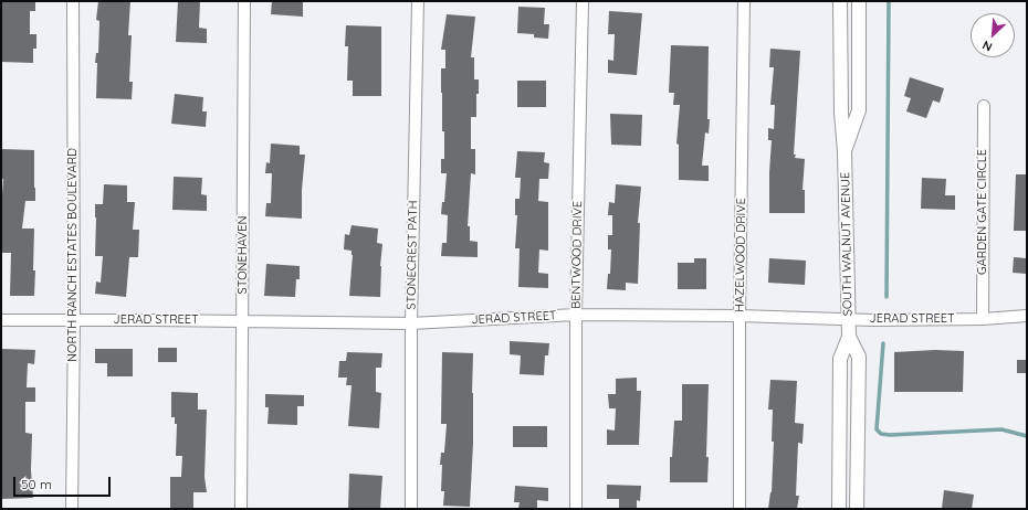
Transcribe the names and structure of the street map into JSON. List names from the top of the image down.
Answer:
{
  "streets": {
    "street": [
      "GARDEN GATE CIRCLE",
      "SOUTH WALNUT AVENUE",
      "NORTH RANCH ESTATES BOULEVARD",
      "STONEHAVEN",
      "STONECREST PATH",
      "BENTWOOD DRIVE",
      "HAZELWOOD DRIVE",
      "JERAD STREET"
    ]
  },
  "crossings": [
    ["GARDEN GATE CIRCLE", "JERAD STREET"],
    ["SOUTH WALNUT AVENUE", "JERAD STREET"],
    ["NORTH RANCH ESTATES BOULEVARD", "JERAD STREET"],
    ["STONEHAVEN", "JERAD STREET"],
    ["STONECREST PATH", "JERAD STREET"],
    ["BENTWOOD DRIVE", "JERAD STREET"],
    ["HAZELWOOD DRIVE", "JERAD STREET"]
  ],
  "scale_bar": "50 m",
  "north": "bottom left"
}
